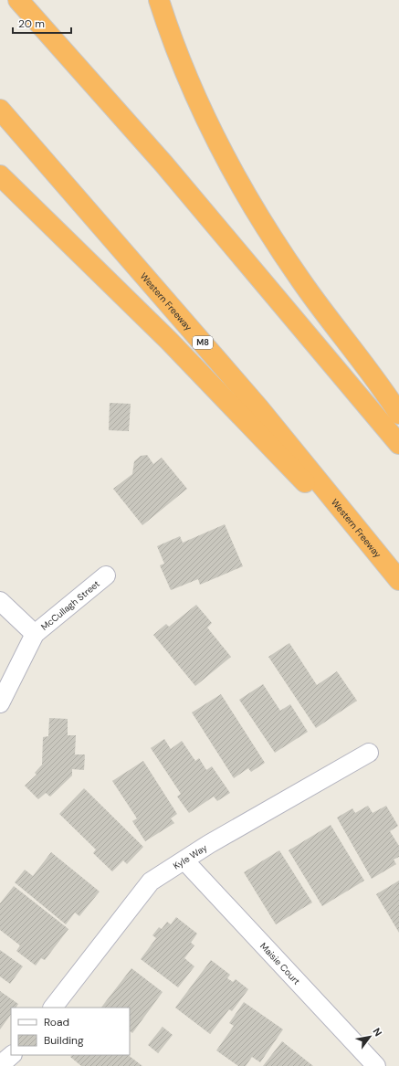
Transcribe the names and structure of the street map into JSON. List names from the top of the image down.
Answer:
{
  "streets": {
    "highway": ["Western Freeway", "M8"],
    "street": ["McCullagh Street", "Kyle Way", "Maisie Court"]
  },
  "crossings": [
    ["Kyle Way", "Maisie Court"]
  ],
  "legend": ["Road", "Building"],
  "scale_bar": "20 m",
  "north": "top right"
}
